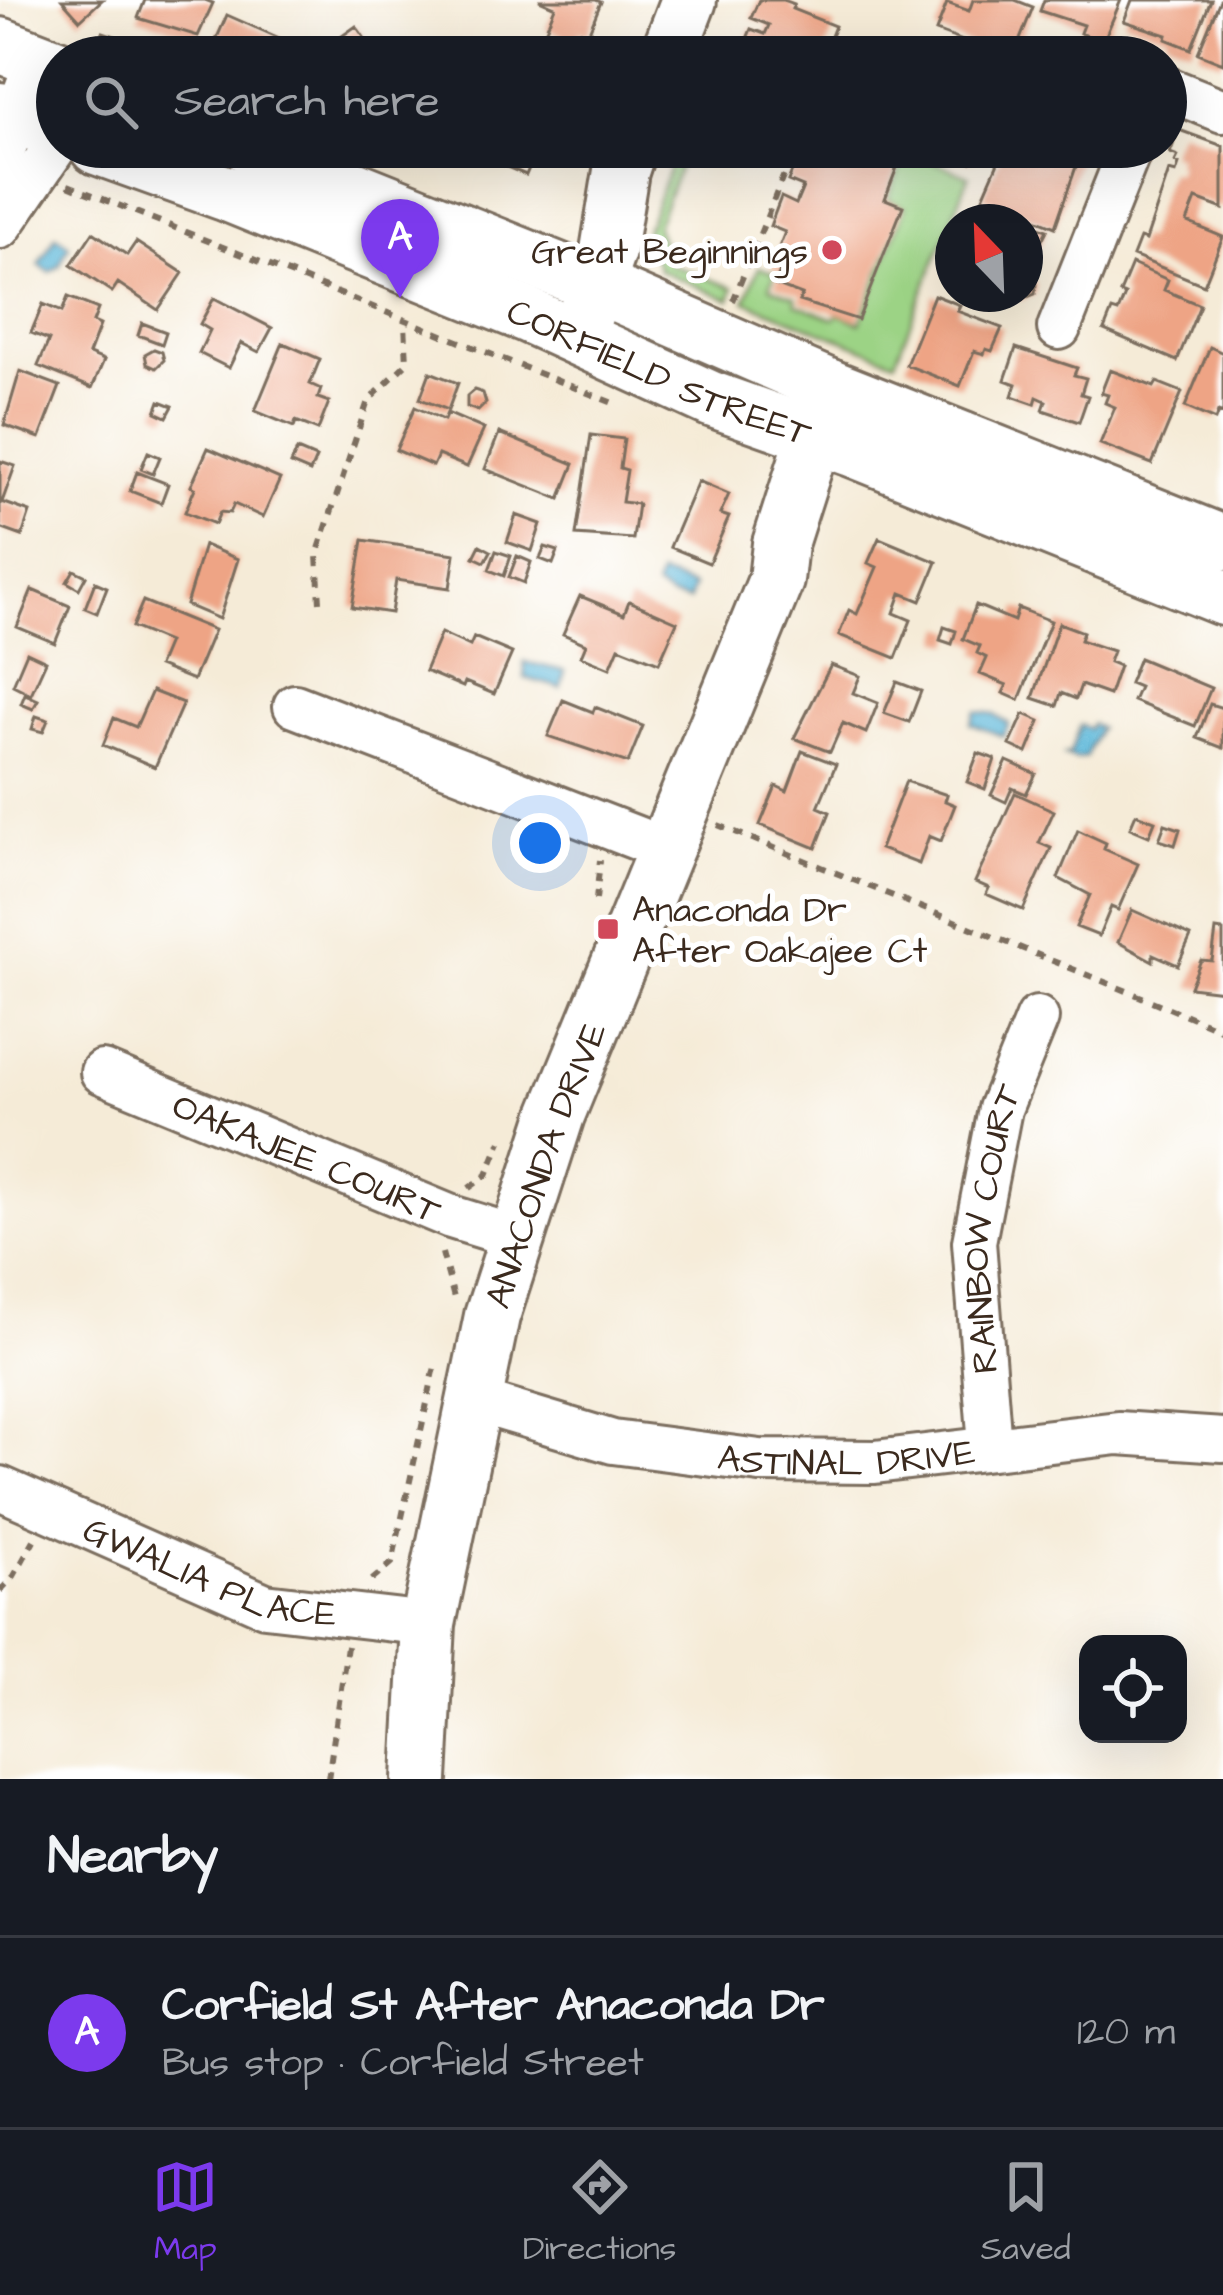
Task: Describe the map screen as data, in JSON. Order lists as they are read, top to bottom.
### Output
{
  "streets": {
    "main road": ["CORFIELD STREET", "ANACONDA DRIVE"],
    "street": [
      "OAKAJEE COURT",
      "RAINBOW COURT",
      "ASTINAL DRIVE",
      "GWALIA PLACE"
    ]
  },
  "crossings": [
    ["CORFIELD STREET", "ANACONDA DRIVE"],
    ["OAKAJEE COURT", "ANACONDA DRIVE"],
    ["ANACONDA DRIVE", "ASTINAL DRIVE"],
    ["ANACONDA DRIVE", "GWALIA PLACE"],
    ["RAINBOW COURT", "ASTINAL DRIVE"]
  ],
  "places": {
    "other": ["Great Beginnings"],
    "transit": ["Anaconda Dr After Oakajee Ct"]
  },
  "north": "top left",
  "page": {
    "search": "Search here",
    "pins": "A",
    "heading": "Nearby",
    "list": [
      {
        "mark": "A",
        "name": "Corfield St After Anaconda Dr",
        "note": "Bus stop · Corfield Street",
        "value": "120 m"
      }
    ],
    "nav": ["Map", "Directions", "Saved"]
  }
}
